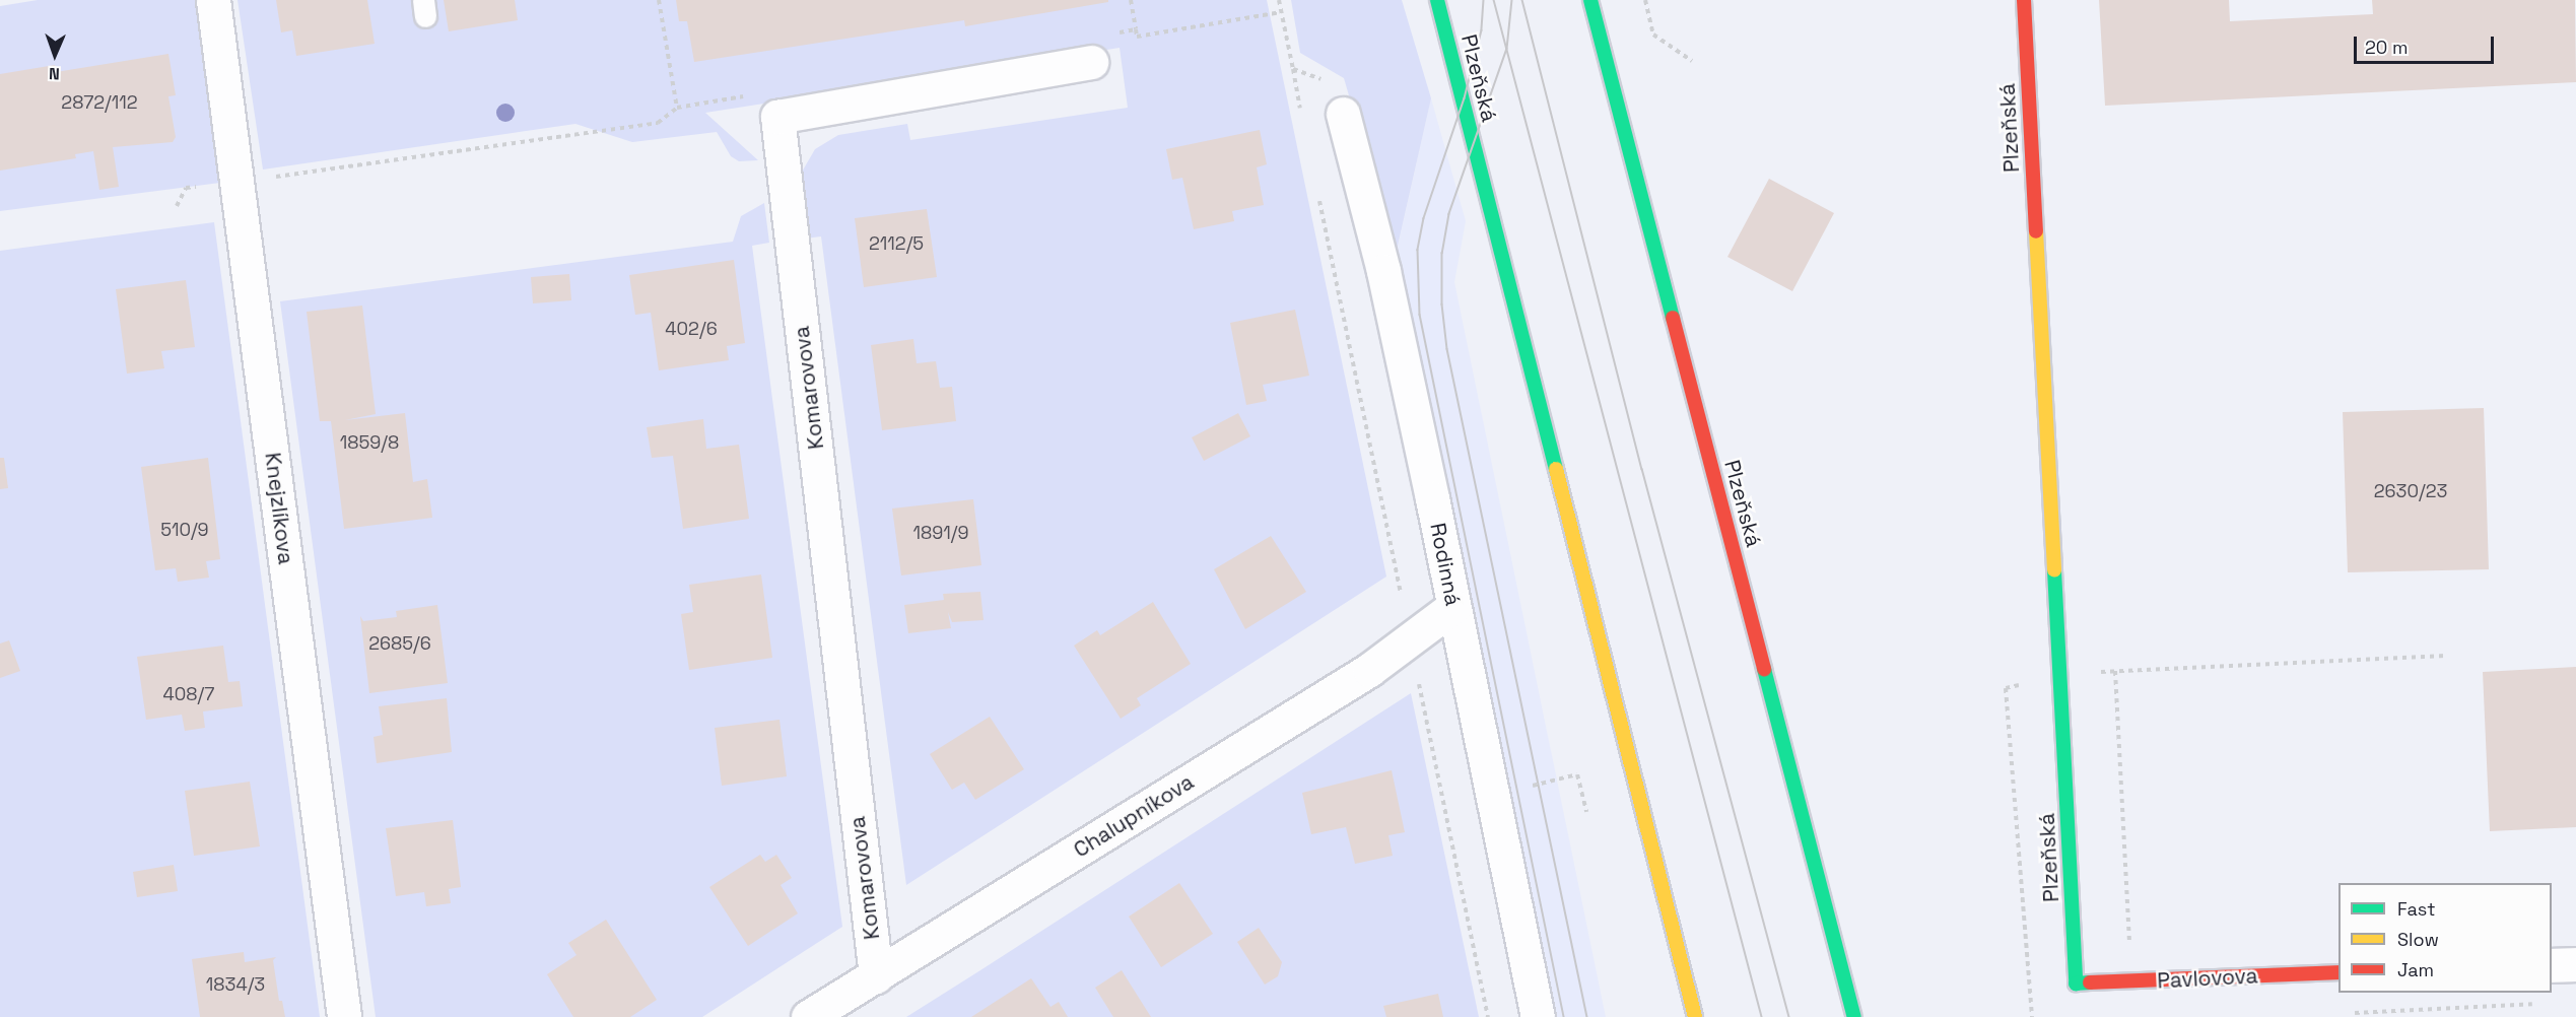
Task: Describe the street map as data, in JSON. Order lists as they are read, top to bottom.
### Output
{
  "streets": {
    "main road": ["Plzeňská", "Pavlovova"],
    "street": [
      "Komarovova",
      "Knejzlíkova",
      "Rodinná",
      "Chalupníkova"
    ]
  },
  "crossings": [
    ["Plzeňská", "Pavlovova"],
    ["Komarovova", "Chalupníkova"],
    ["Rodinná", "Chalupníkova"]
  ],
  "house_numbers": [
    "2872/112",
    "2112/5",
    "402/6",
    "1859/8",
    "2630/23",
    "510/9",
    "1891/9",
    "2685/6",
    "408/7",
    "1834/3"
  ],
  "legend": ["Fast", "Slow", "Jam"],
  "scale_bar": "20 m",
  "north": "bottom"
}
